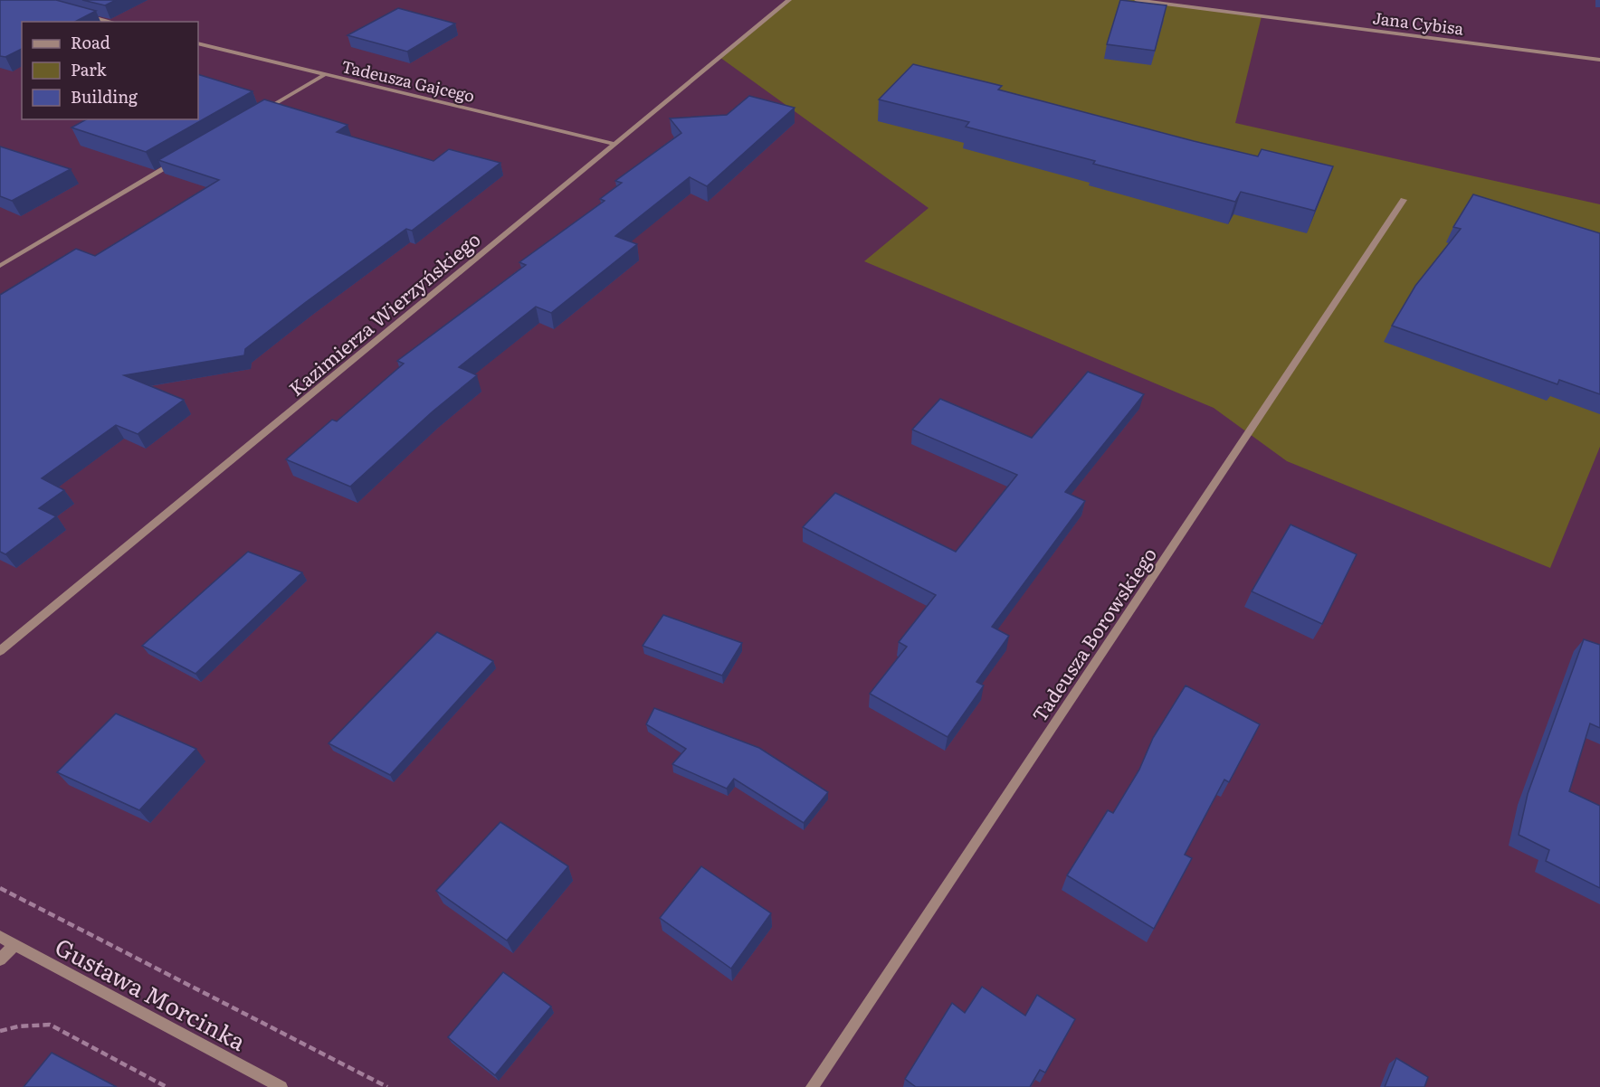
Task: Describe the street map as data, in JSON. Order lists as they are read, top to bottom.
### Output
{
  "streets": {
    "street": [
      "Jana Cybisa",
      "Tadeusza Gajcego",
      "Kazimierza Wierzyńskiego",
      "Tadeusza Borowskiego",
      "Gustawa Morcinka"
    ]
  },
  "crossings": [
    ["Tadeusza Gajcego", "Kazimierza Wierzyńskiego"]
  ],
  "legend": ["Road", "Park", "Building"]
}
